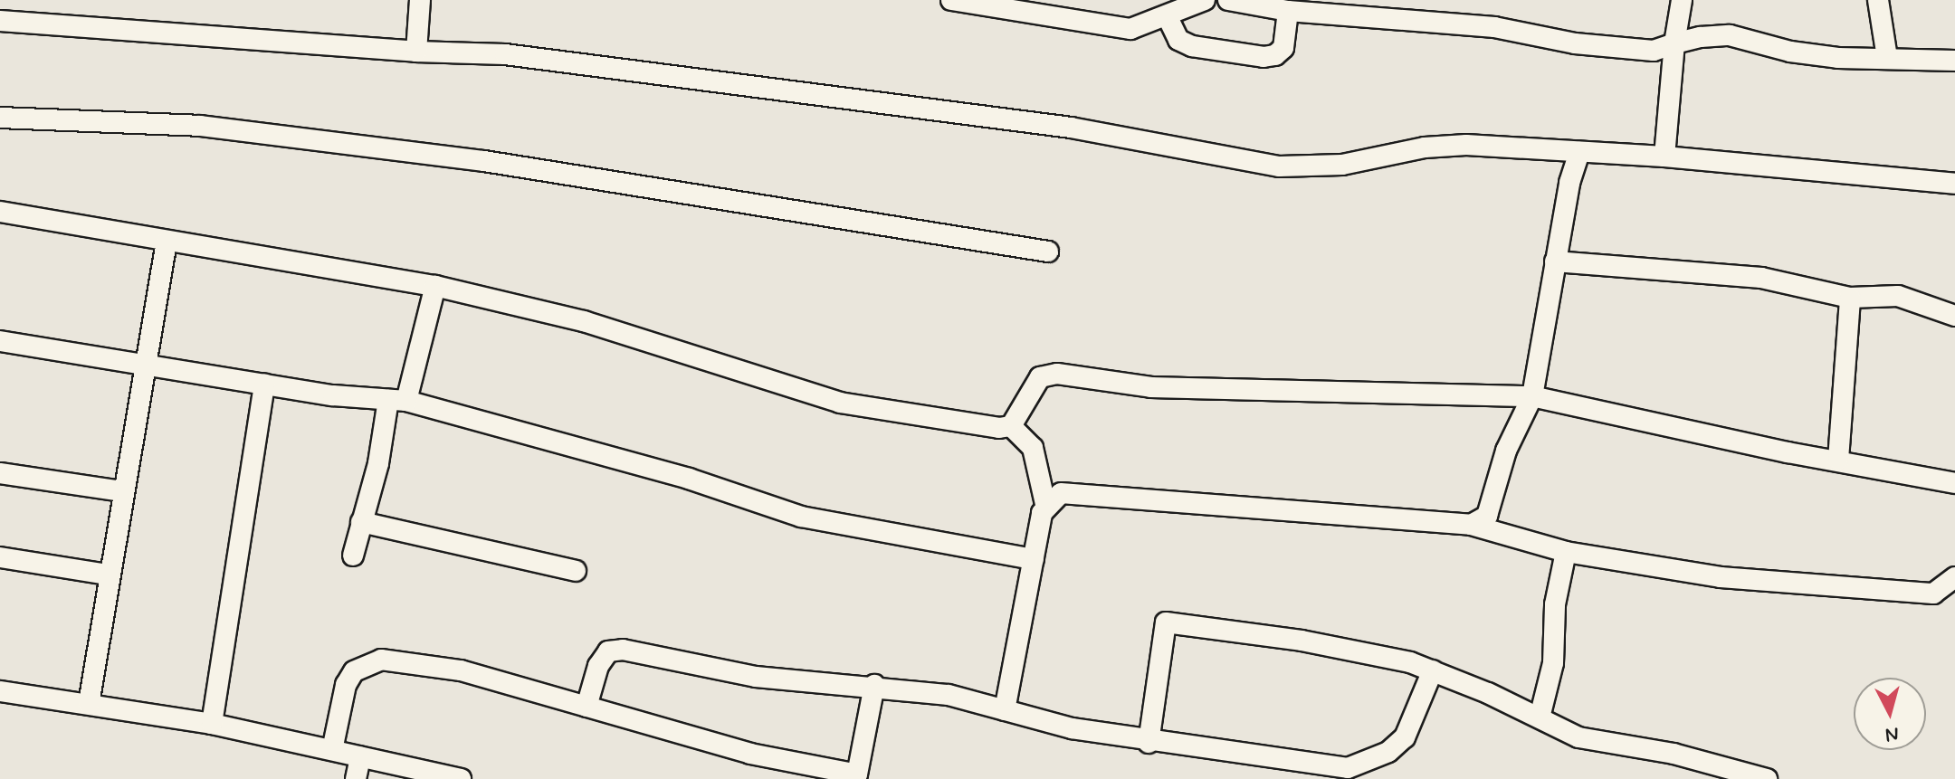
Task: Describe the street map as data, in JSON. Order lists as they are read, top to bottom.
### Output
{
  "north": "bottom"
}
